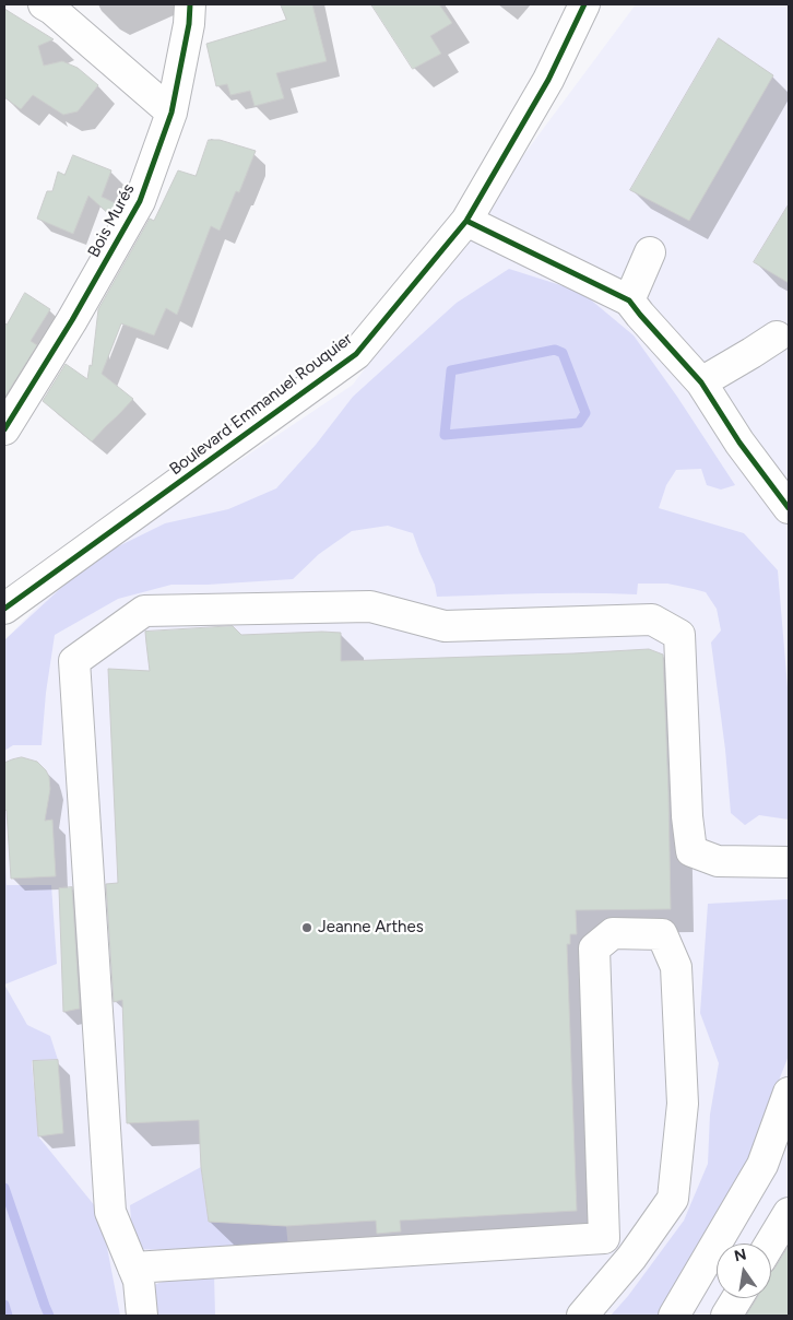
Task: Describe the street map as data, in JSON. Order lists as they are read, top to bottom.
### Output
{
  "streets": {
    "street": ["Bois Murés", "Boulevard Emmanuel Rouquier"]
  },
  "places": ["Jeanne Arthes"],
  "north": "top"
}
